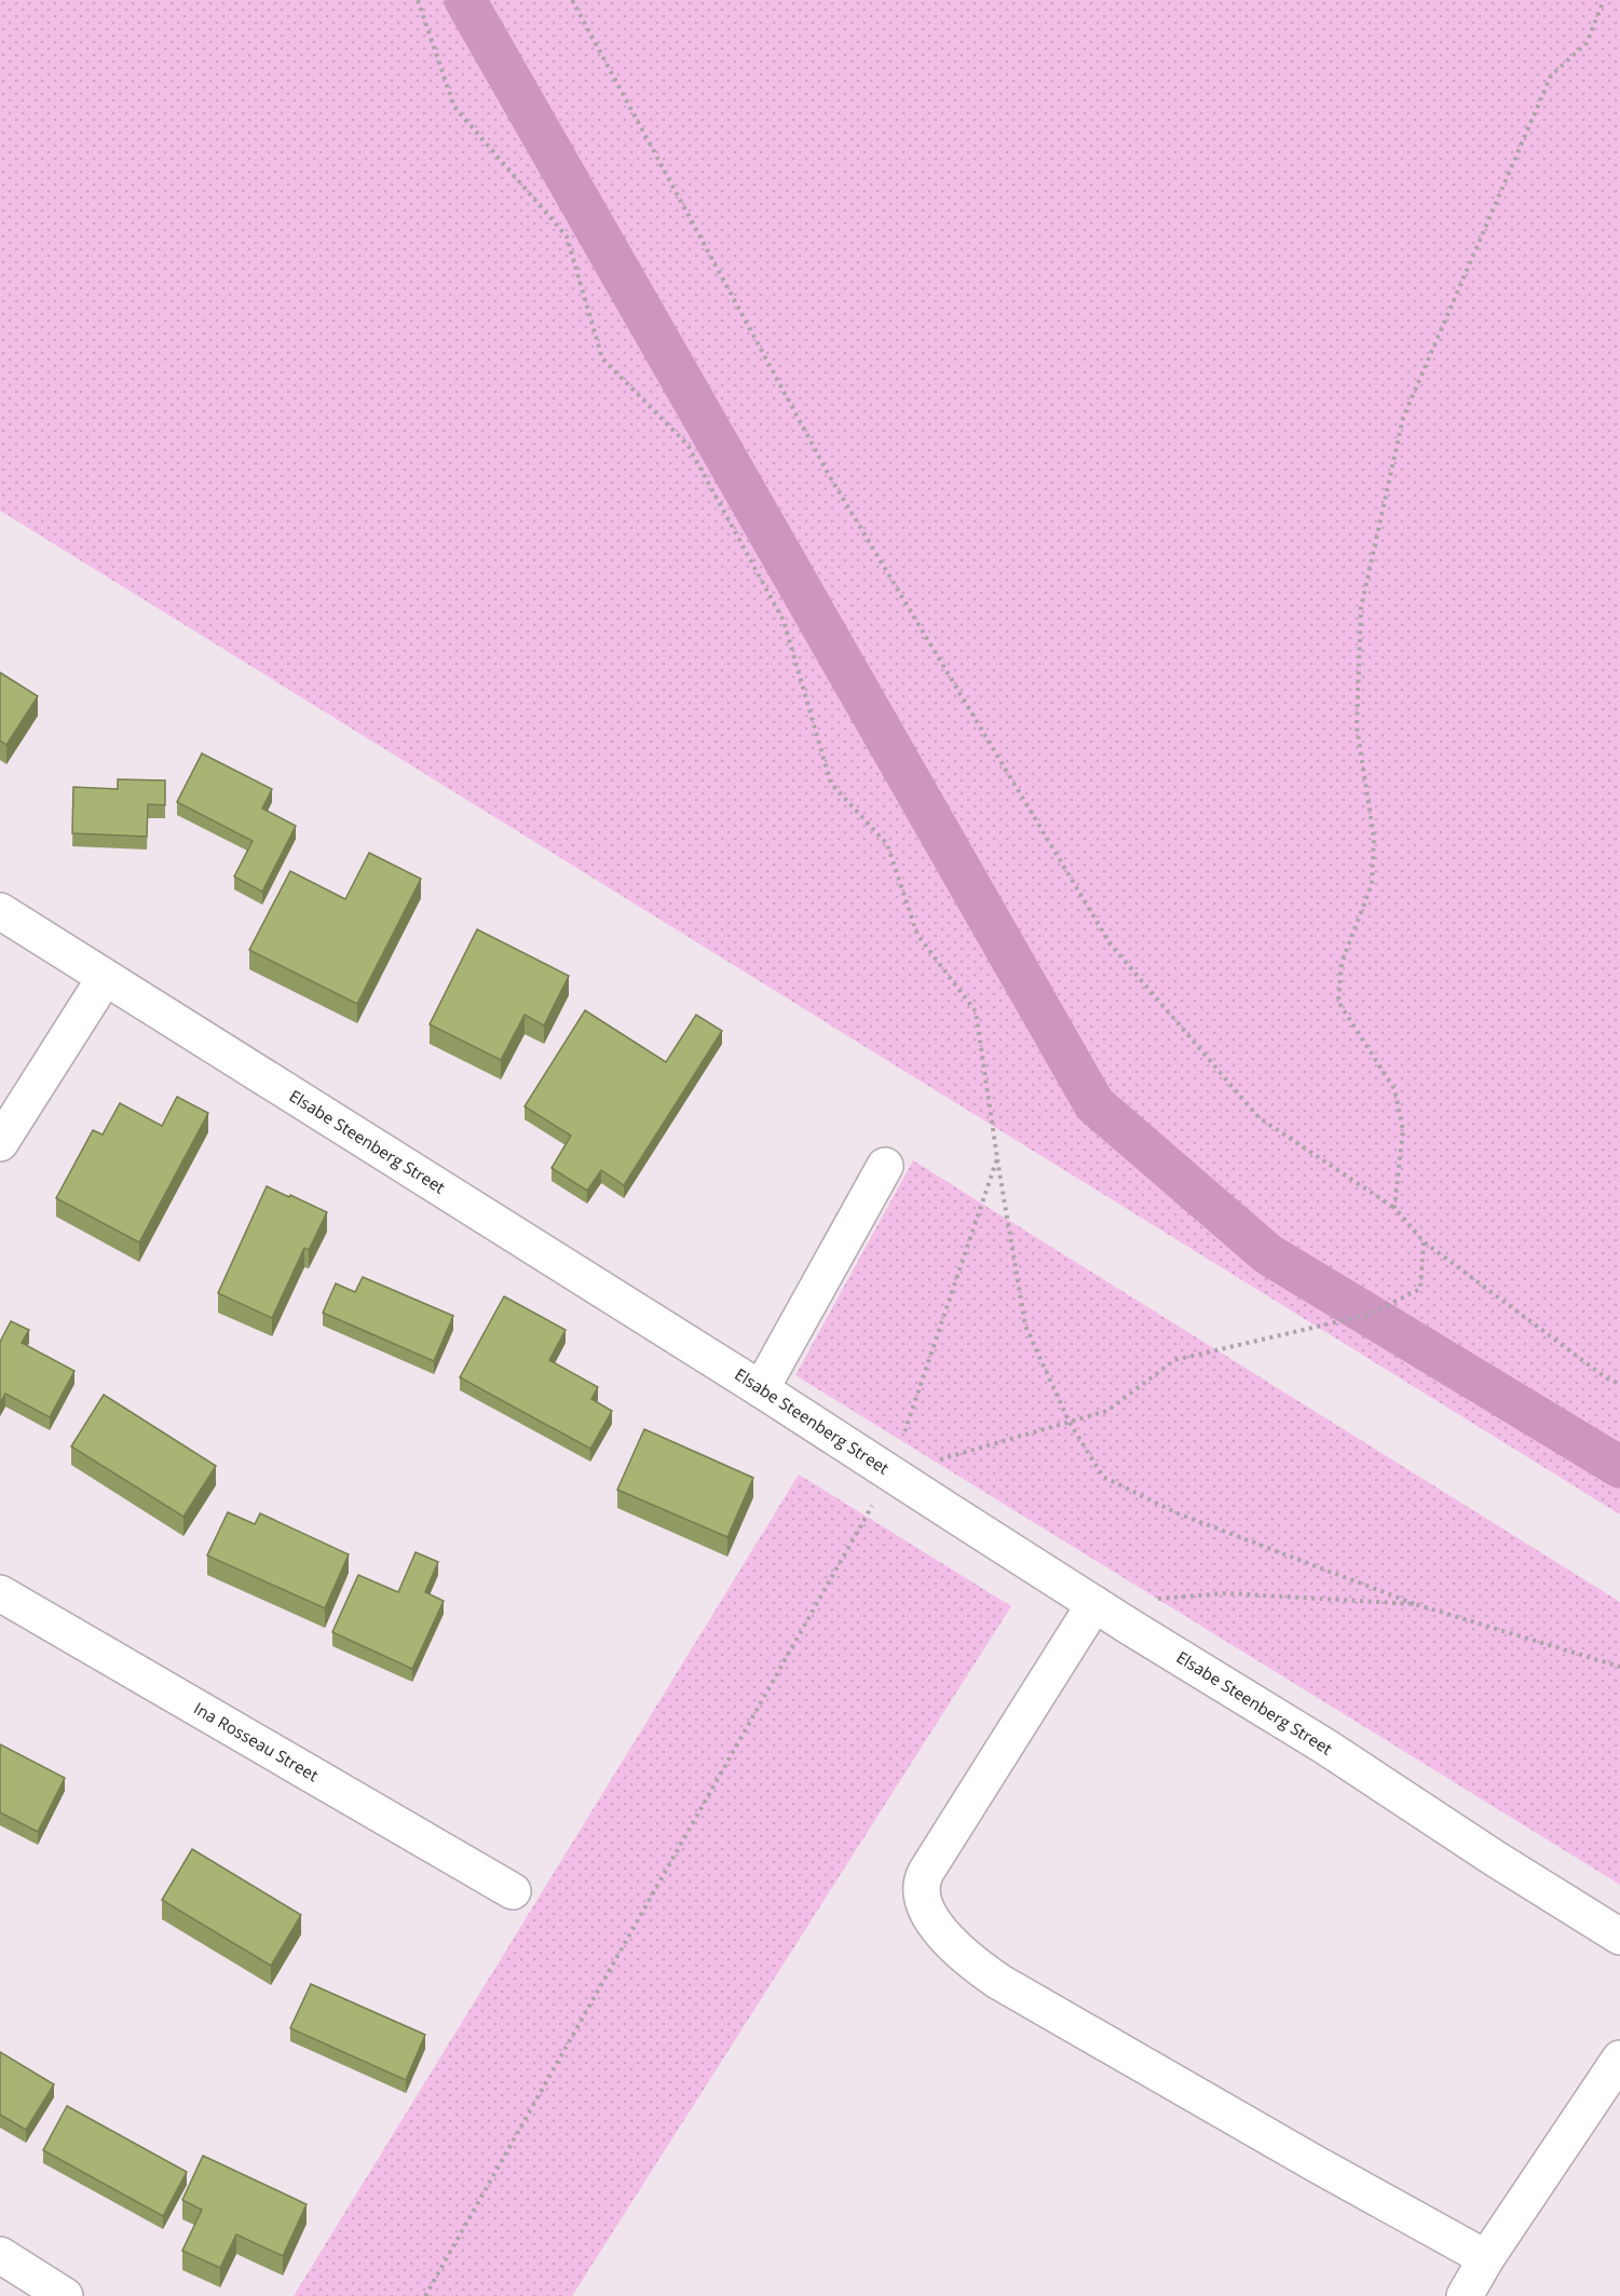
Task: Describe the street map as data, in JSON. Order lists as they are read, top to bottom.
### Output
{
  "streets": {
    "street": ["Elsabe Steenberg Street", "Ina Rosseau Street"]
  }
}
